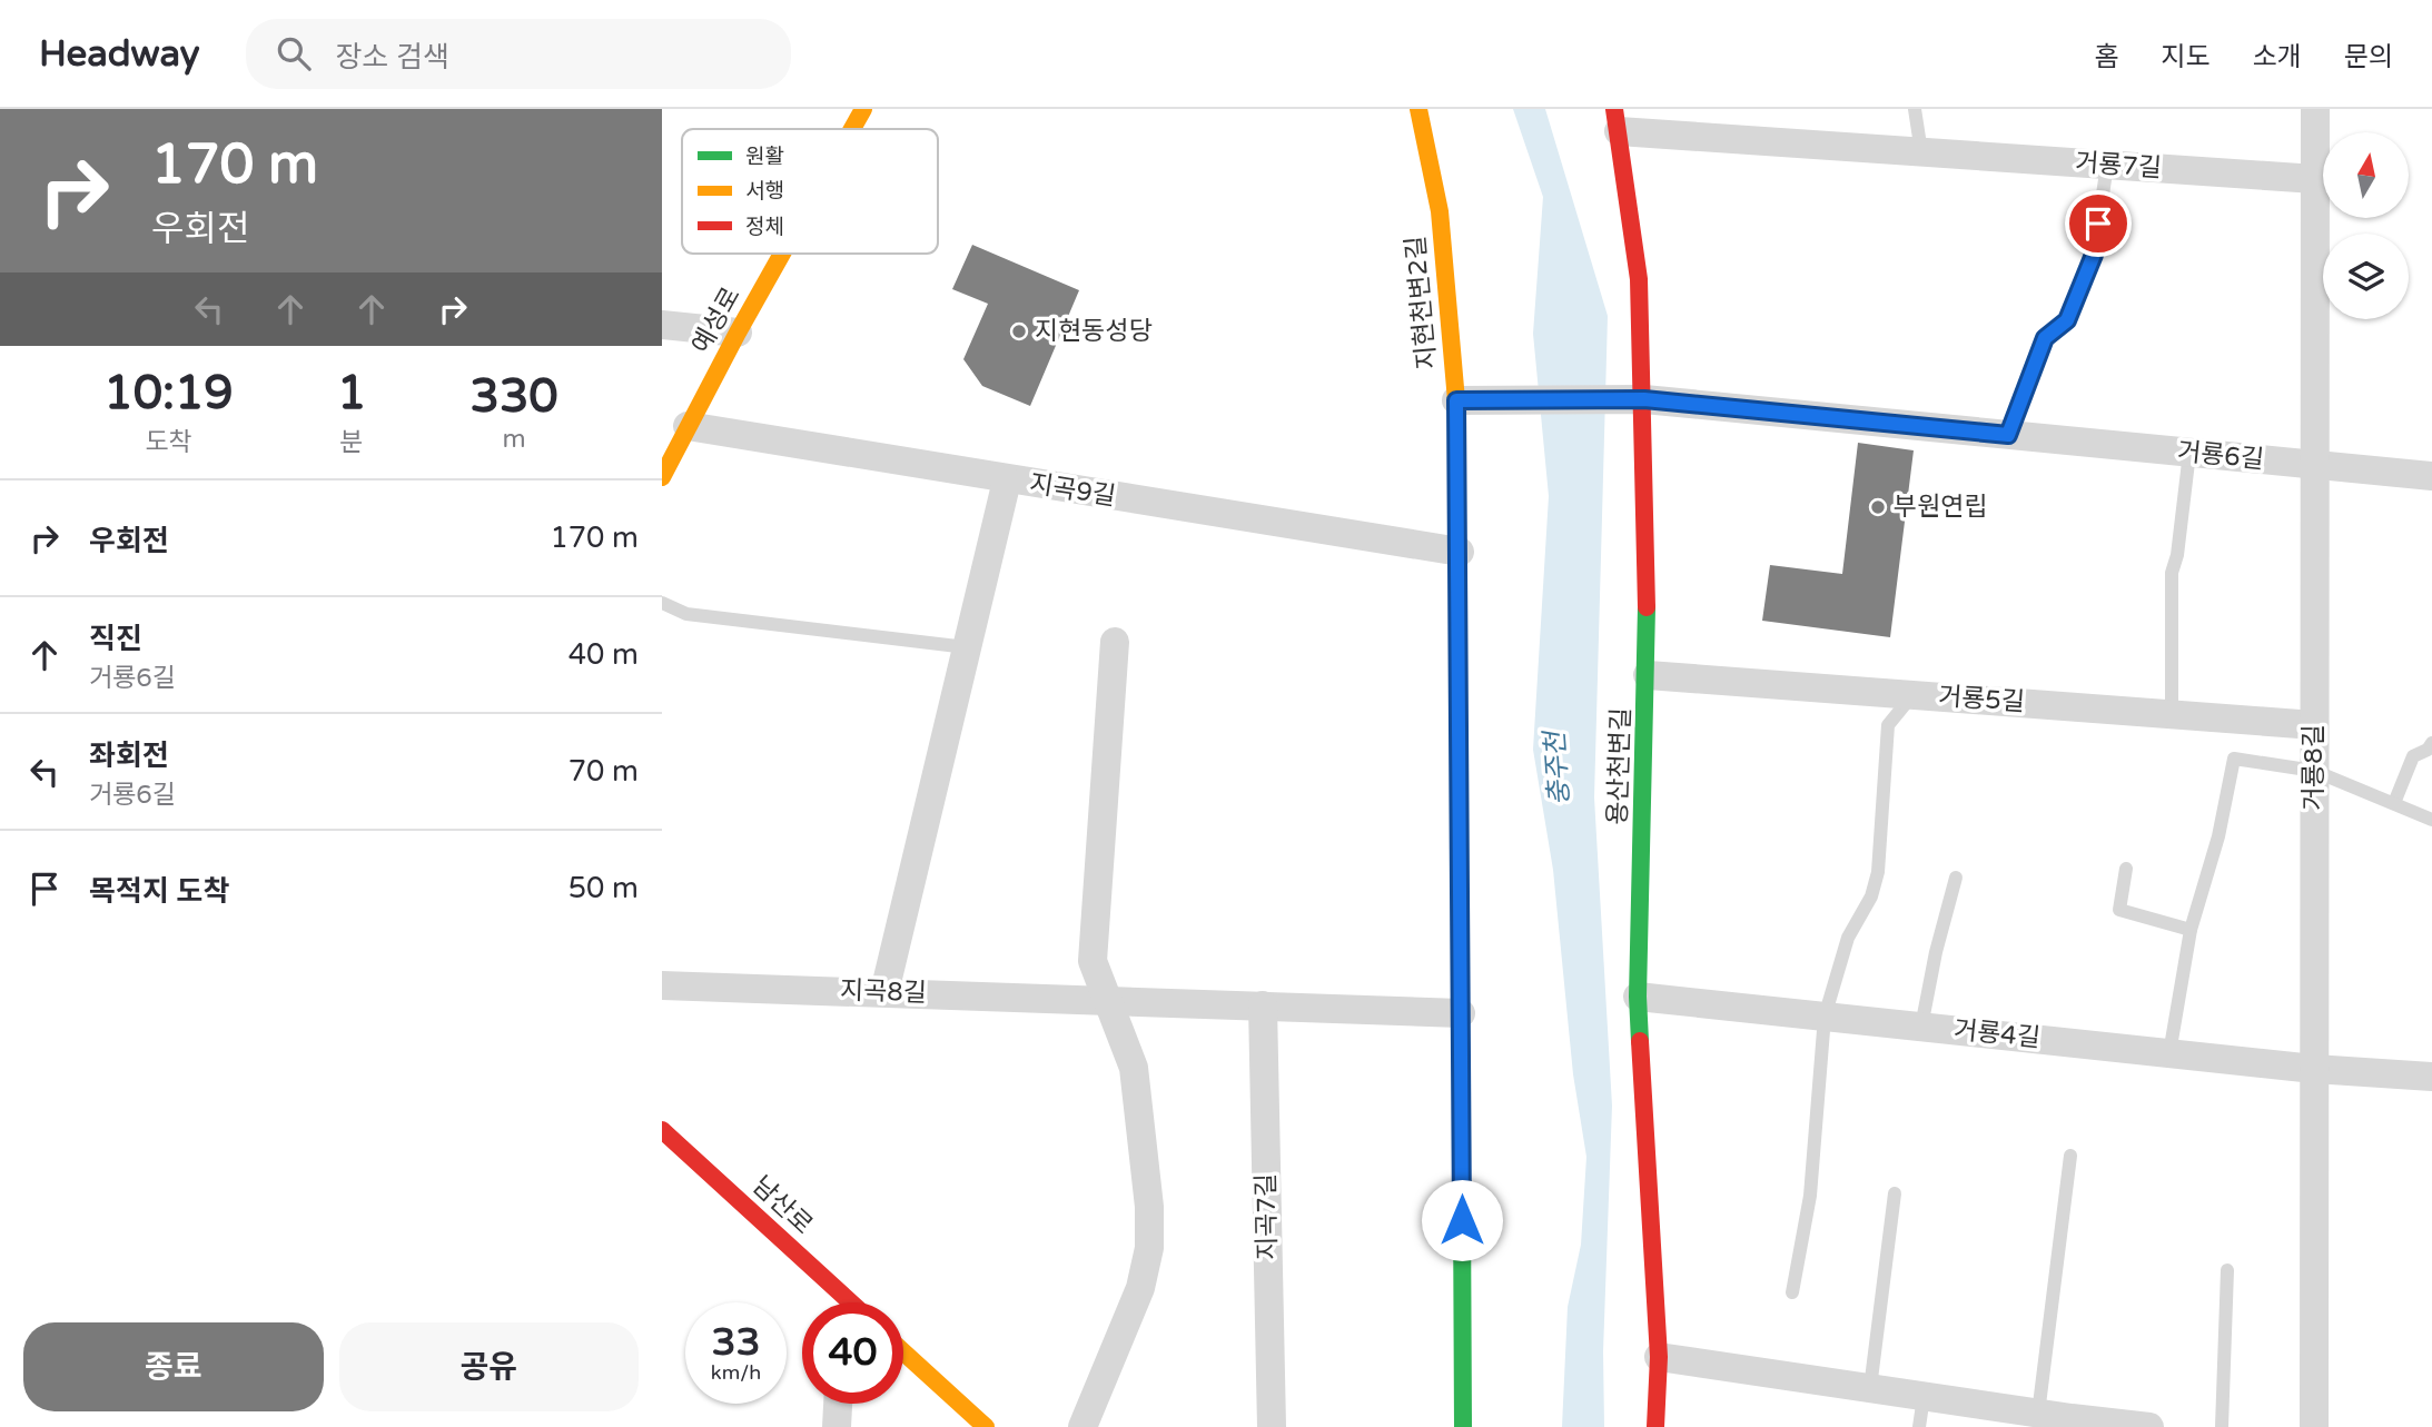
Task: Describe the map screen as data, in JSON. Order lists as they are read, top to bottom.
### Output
{
  "streets": {
    "street": [
      "거룡7길",
      "지현천변2길",
      "예성로",
      "거룡6길",
      "지곡9길",
      "거룡5길",
      "용산천변길",
      "거룡8길",
      "지곡8길",
      "거룡4길",
      "남산로",
      "지곡7길"
    ]
  },
  "crossings": [
    ["거룡7길", "용산천변길"],
    ["거룡7길", "거룡8길"],
    ["지현천변2길", "거룡6길"],
    ["지현천변2길", "지곡9길"],
    ["지현천변2길", "지곡8길"],
    ["예성로", "지곡9길"],
    ["거룡6길", "용산천변길"],
    ["거룡6길", "거룡8길"],
    ["거룡5길", "용산천변길"],
    ["거룡5길", "거룡8길"],
    ["용산천변길", "거룡4길"],
    ["거룡8길", "거룡4길"],
    ["지곡8길", "지곡7길"]
  ],
  "water": ["충주천"],
  "places": ["지현동성당", "부원연립"],
  "legend": ["원활", "서행", "정체"],
  "north": "top",
  "page": {
    "header": "Headway",
    "search": "장소 검색",
    "nav": [
      "홈",
      "지도",
      "소개",
      "문의"
    ],
    "turn": ["170 m", "우회전"],
    "eta": [
      "10:19",
      "도착",
      "1",
      "분",
      "330",
      "m"
    ],
    "list": [
      {
        "name": "우회전",
        "value": "170 m"
      },
      {
        "name": "직진",
        "note": "거룡6길",
        "value": "40 m"
      },
      {
        "name": "좌회전",
        "note": "거룡6길",
        "value": "70 m"
      },
      {
        "name": "목적지 도착",
        "value": "50 m"
      }
    ],
    "speed": "33 km/h",
    "limit": "40",
    "buttons": ["종료", "공유"]
  }
}
